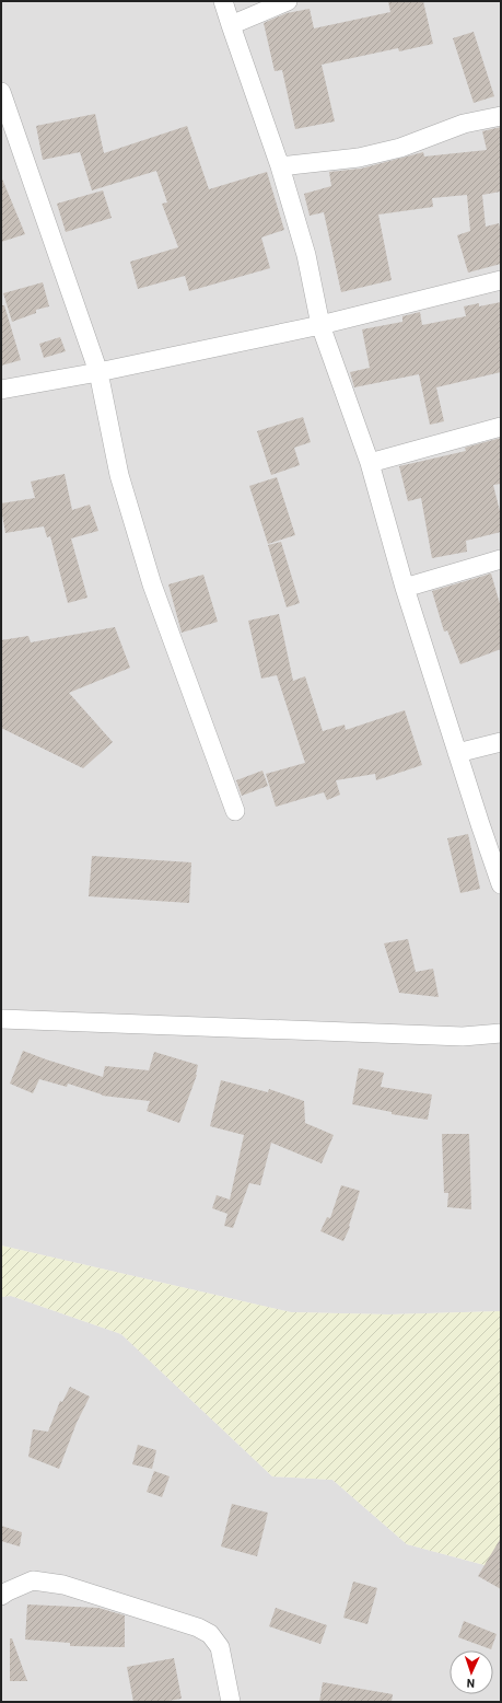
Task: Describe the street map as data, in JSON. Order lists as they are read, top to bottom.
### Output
{
  "north": "bottom"
}
